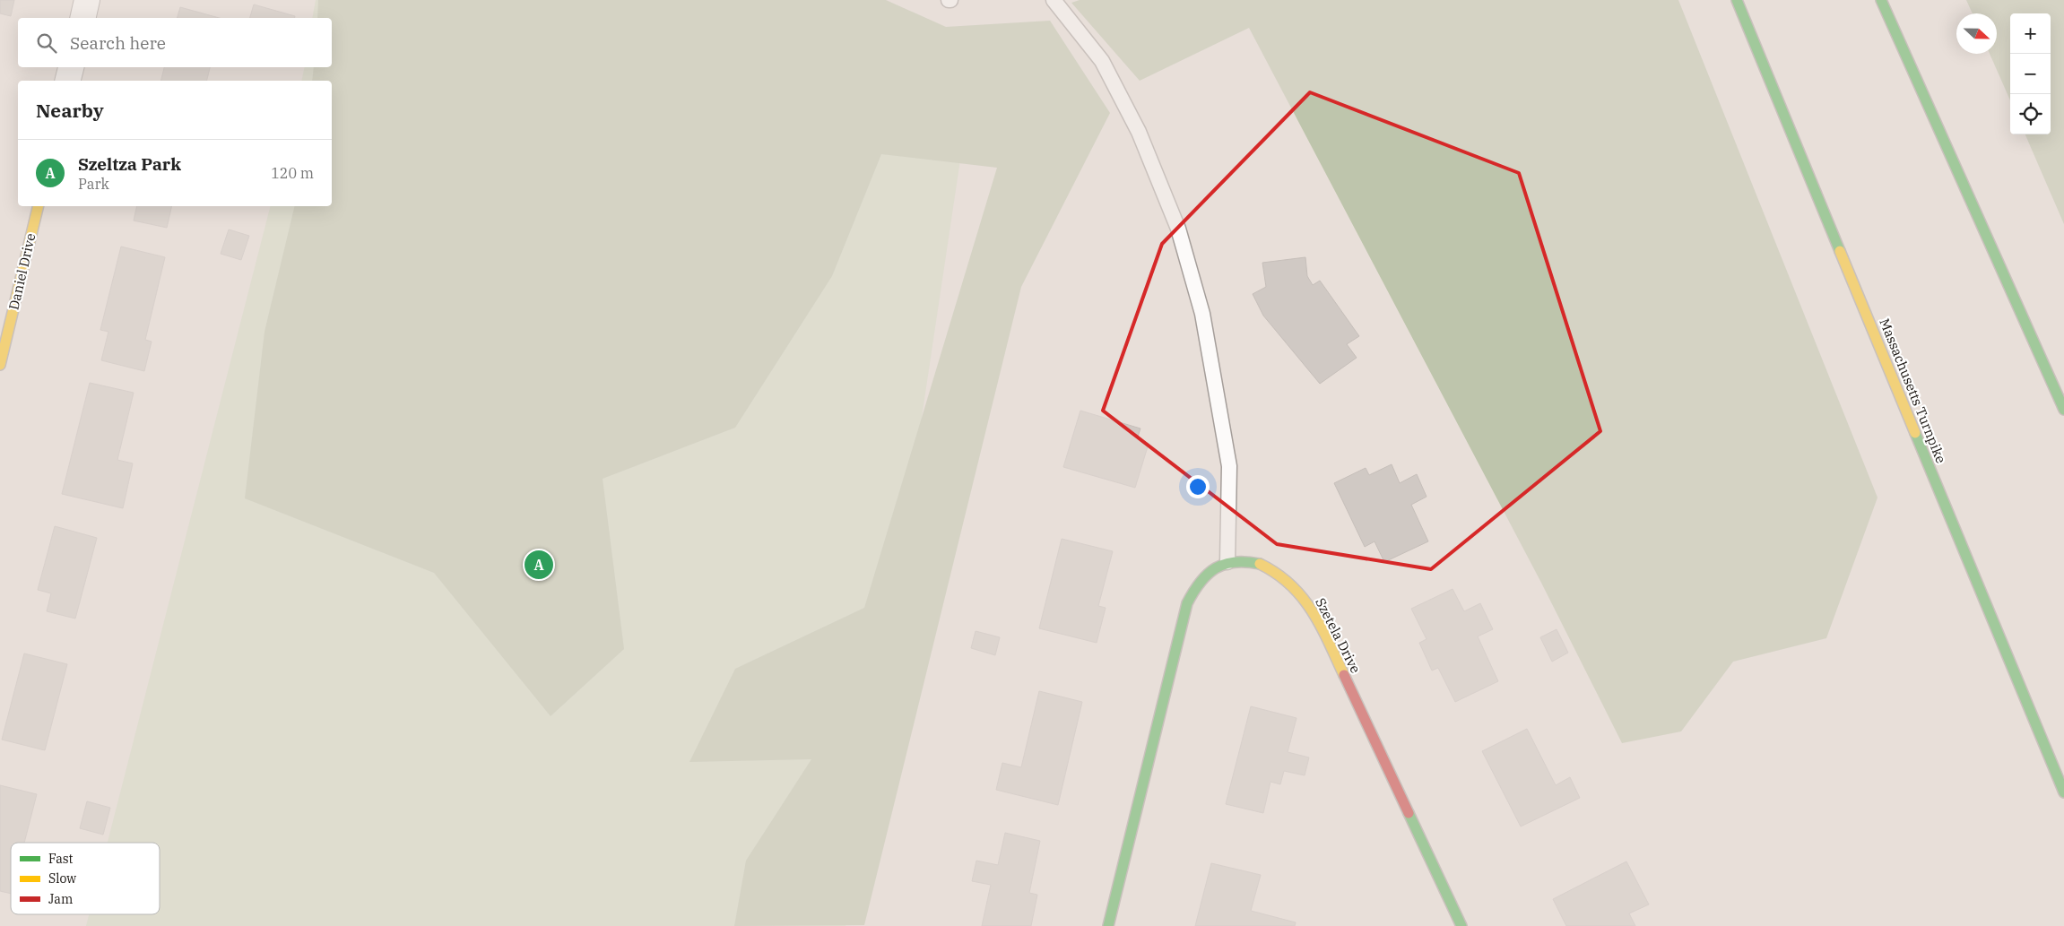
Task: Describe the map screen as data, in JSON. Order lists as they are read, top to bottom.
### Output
{
  "streets": {
    "main road": ["Daniel Drive", "Massachusetts Turnpike", "Szetela Drive"]
  },
  "legend": ["Fast", "Slow", "Jam"],
  "north": "right",
  "page": {
    "map_buttons": ["+", "−"],
    "search": "Search here",
    "heading": "Nearby",
    "list": [
      {
        "mark": "A",
        "name": "Szeltza Park",
        "note": "Park",
        "value": "120 m"
      }
    ],
    "pins": "A"
  }
}
